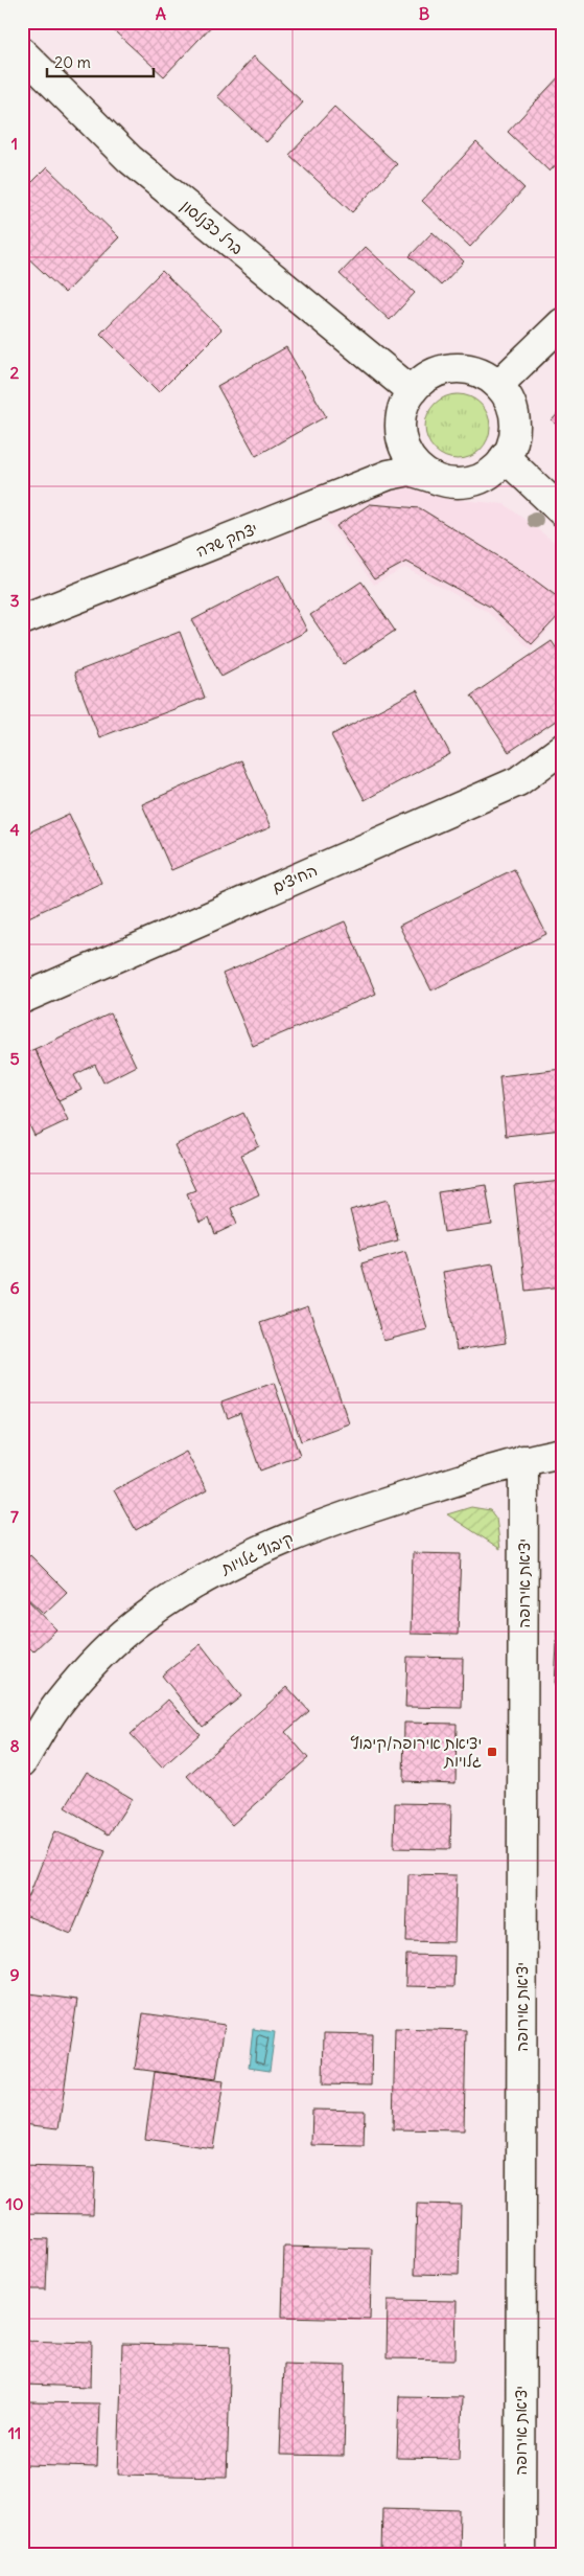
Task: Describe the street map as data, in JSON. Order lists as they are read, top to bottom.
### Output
{
  "streets": {
    "street": [
      "ברל כצנלסון",
      "יצחק שדה",
      "החיצים",
      "קיבוץ גלויות",
      "יציאת אירופה"
    ]
  },
  "crossings": [
    ["ברל כצנלסון", "יצחק שדה"],
    ["קיבוץ גלויות", "יציאת אירופה"]
  ],
  "places": {
    "transit": ["יציאת אירופה/קיבוץ גלויות"]
  },
  "scale_bar": "20 m",
  "grid": {
    "columns": ["A", "B"],
    "rows": [
      "1",
      "2",
      "3",
      "4",
      "5",
      "6",
      "7",
      "8",
      "9",
      "10",
      "11"
    ]
  }
}
